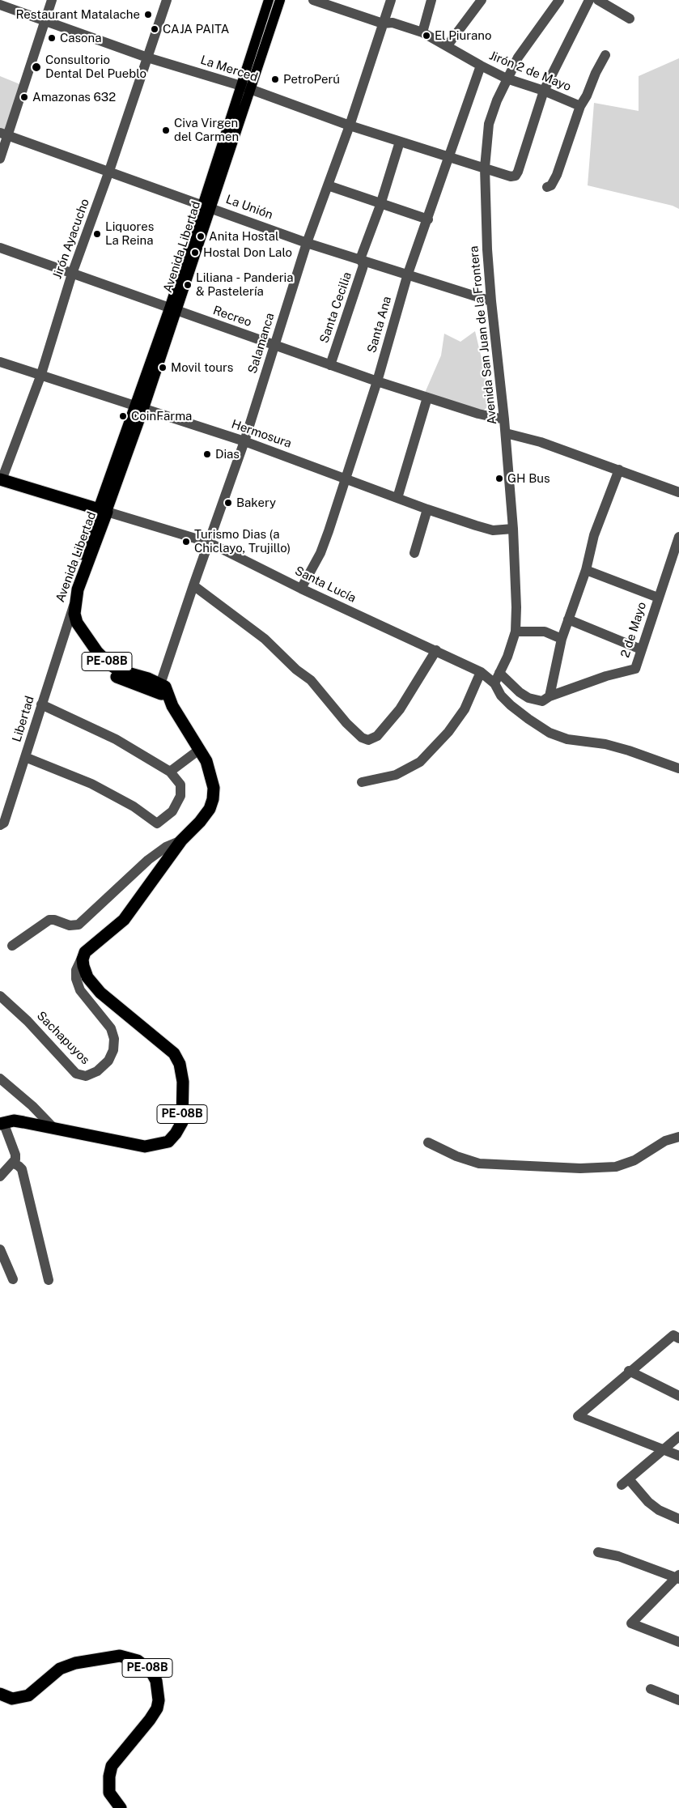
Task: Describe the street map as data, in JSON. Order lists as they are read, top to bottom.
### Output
{
  "streets": {
    "highway": ["Avenida Libertad", "Santa Lucía", "PE-08B"],
    "street": [
      "La Merced",
      "Jirón 2 de Mayo",
      "La Unión",
      "Jirón Ayacucho",
      "Santa Cecilia",
      "Recreo",
      "Santa Ana",
      "Avenida San Juan de la Frontera",
      "Salamanca",
      "Hermosura",
      "2 de Mayo",
      "Libertad",
      "Sachapuyos"
    ]
  },
  "crossings": [
    ["La Merced", "Jirón 2 de Mayo"],
    ["La Merced", "Jirón Ayacucho"],
    ["La Merced", "Avenida Libertad"],
    ["La Merced", "Santa Cecilia"],
    ["La Merced", "Santa Ana"],
    ["La Merced", "Avenida San Juan de la Frontera"],
    ["La Merced", "Salamanca"],
    ["Jirón 2 de Mayo", "Santa Ana"],
    ["Jirón 2 de Mayo", "Avenida San Juan de la Frontera"],
    ["Jirón 2 de Mayo", "Salamanca"],
    ["La Unión", "Jirón Ayacucho"],
    ["La Unión", "Avenida Libertad"],
    ["La Unión", "Santa Cecilia"],
    ["La Unión", "Santa Ana"],
    ["La Unión", "Avenida San Juan de la Frontera"],
    ["La Unión", "Salamanca"],
    ["Jirón Ayacucho", "Recreo"],
    ["Jirón Ayacucho", "Hermosura"],
    ["Jirón Ayacucho", "Santa Lucía"],
    ["Avenida Libertad", "Recreo"],
    ["Avenida Libertad", "Hermosura"],
    ["Avenida Libertad", "Santa Lucía"],
    ["Avenida Libertad", "PE-08B"],
    ["Avenida Libertad", "Libertad"],
    ["Santa Cecilia", "Recreo"],
    ["Recreo", "Santa Ana"],
    ["Recreo", "Avenida San Juan de la Frontera"],
    ["Recreo", "Salamanca"],
    ["Santa Ana", "Hermosura"],
    ["Santa Ana", "Santa Lucía"],
    ["Avenida San Juan de la Frontera", "Hermosura"],
    ["Avenida San Juan de la Frontera", "Santa Lucía"],
    ["Salamanca", "Hermosura"],
    ["Salamanca", "Santa Lucía"],
    ["Salamanca", "PE-08B"],
    ["PE-08B", "Libertad"],
    ["PE-08B", "Sachapuyos"]
  ],
  "places": [
    "Restaurant Matalache",
    "CAJA PAITA",
    "El Piurano",
    "Casona",
    "Consultorio Dental Del Pueblo",
    "PetroPerú",
    "Amazonas 632",
    "Civa Virgen del Carmen",
    "Liquores La Reina",
    "Anita Hostal",
    "Hostal Don Lalo",
    "Liliana - Panderia & Pastelería",
    "Movil tours",
    "CoinFarma",
    "Dias",
    "GH Bus",
    "Bakery",
    "Turismo Dias (a Chiclayo, Trujillo)"
  ]
}
